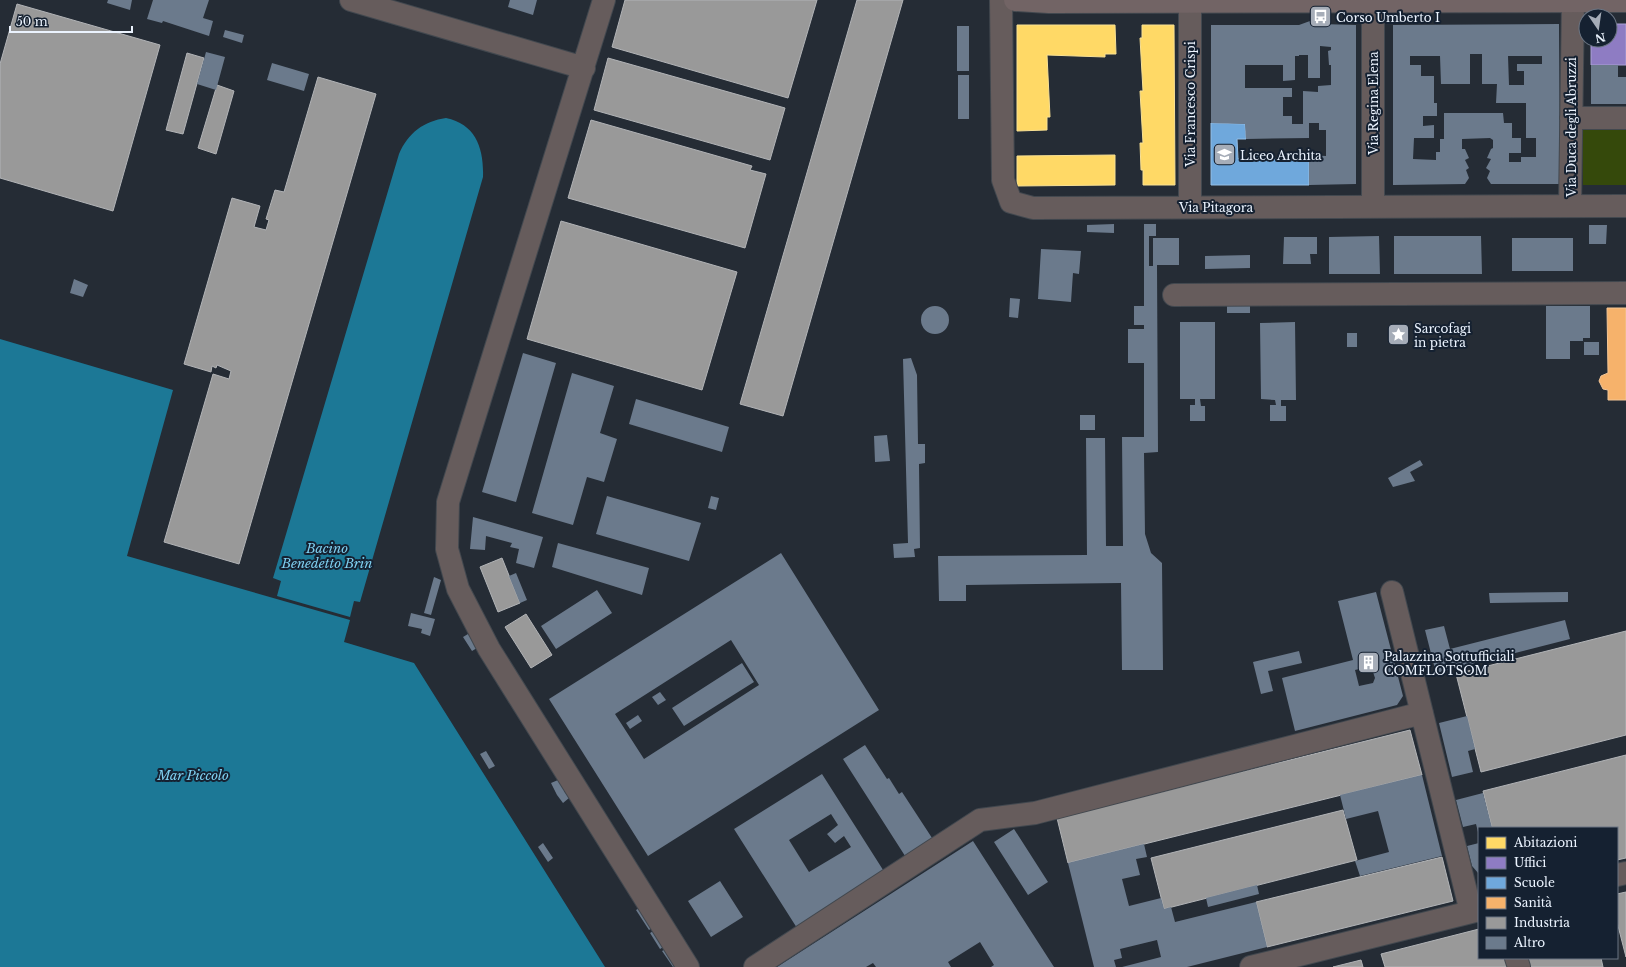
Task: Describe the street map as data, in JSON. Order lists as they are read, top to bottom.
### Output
{
  "streets": {
    "street": [
      "Via Regina Elena",
      "Via Francesco Crispi",
      "Via Duca degli Abruzzi",
      "Via Pitagora"
    ]
  },
  "crossings": [
    ["Via Regina Elena", "Via Pitagora"],
    ["Via Francesco Crispi", "Via Pitagora"],
    ["Via Duca degli Abruzzi", "Via Pitagora"]
  ],
  "water": ["Bacino Benedetto Brin", "Mar Piccolo"],
  "places": {
    "bus stop": ["Corso Umberto I"],
    "school or university": ["Liceo Archita"],
    "place": ["Sarcofagi in pietra"],
    "building": ["Palazzina Sottufficiali COMFLOTSOM"]
  },
  "legend": [
    "Abitazioni",
    "Uffici",
    "Scuole",
    "Sanità",
    "Industria",
    "Altro"
  ],
  "scale_bar": "50 m",
  "north": "bottom"
}
